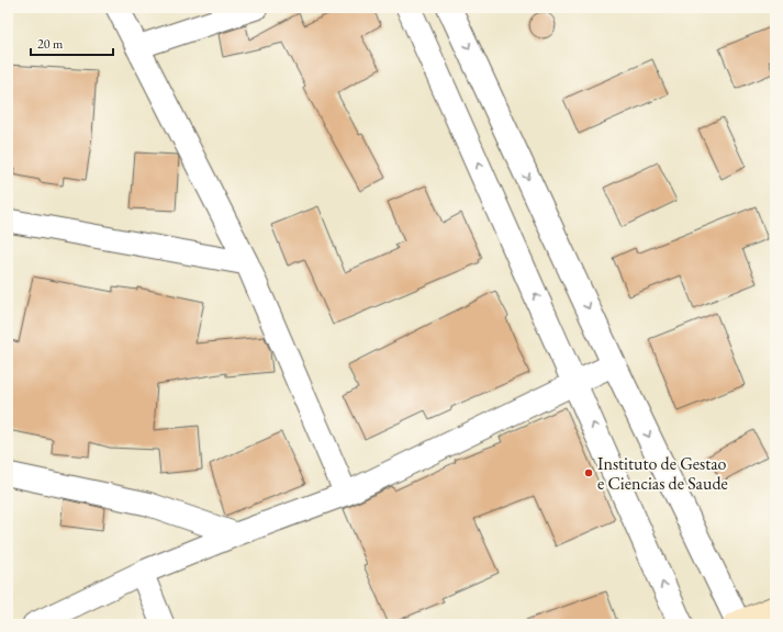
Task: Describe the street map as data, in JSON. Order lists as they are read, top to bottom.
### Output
{
  "places": ["Instituto de Gestao e Ciencias de Saude"],
  "scale_bar": "20 m"
}
